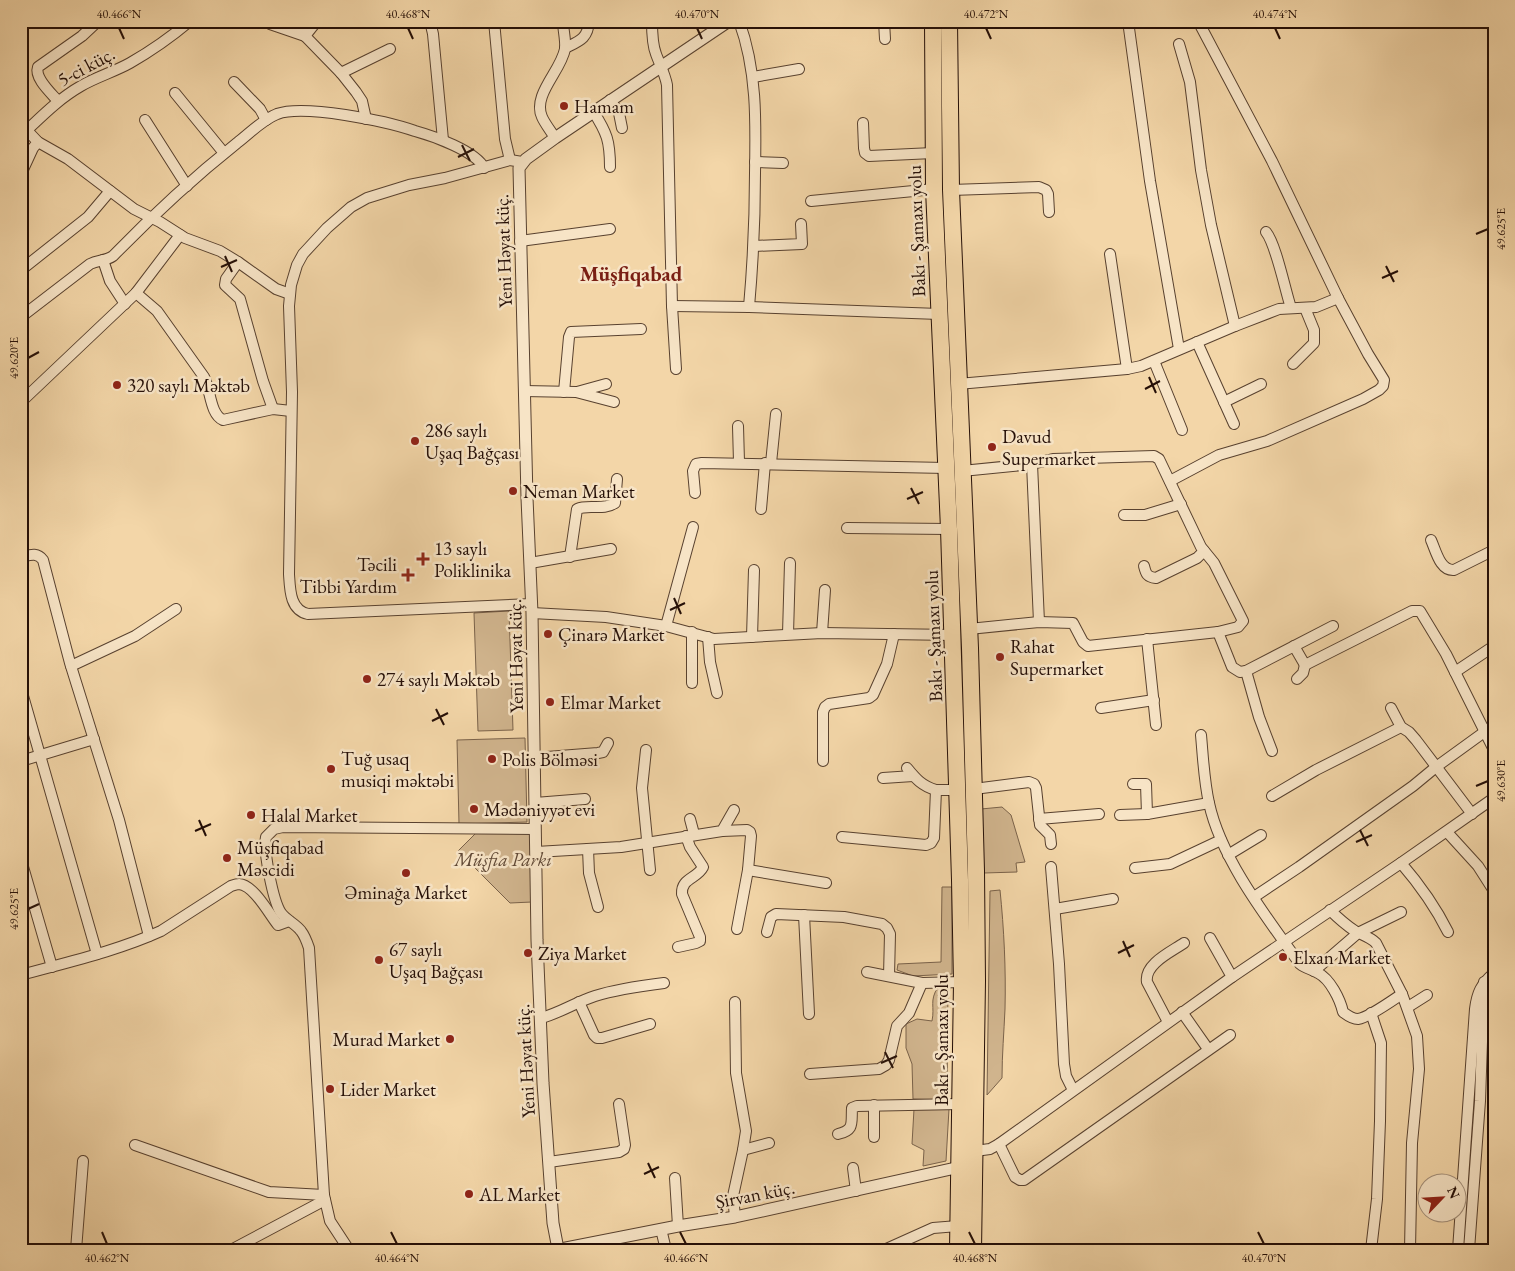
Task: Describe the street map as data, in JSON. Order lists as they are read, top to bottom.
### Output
{
  "streets": {
    "highway": ["Bakı - Şamaxı yolu"],
    "street": ["5-ci küç.", "Yeni Həyat küç.", "Şirvan küç."]
  },
  "crossings": [
    ["Bakı - Şamaxı yolu", "Şirvan küç."],
    ["Yeni Həyat küç.", "Şirvan küç."]
  ],
  "districts": ["Müşfiqabad"],
  "parks": ["Müşfia Parkı"],
  "places": {
    "other": [
      "Hamam",
      "320 saylı Məktəb",
      "286 saylı Uşaq Bağçası",
      "Davud Supermarket",
      "Neman Market",
      "Çinarə Market",
      "Rahat Supermarket",
      "274 saylı Məktəb",
      "Elmar Market",
      "Polis Bölməsi",
      "Tuğ usaq musiqi məktəbi",
      "Mədəniyyət evi",
      "Halal Market",
      "Müşfiqabad Məscidi",
      "Əminağa Market",
      "Ziya Market",
      "Elxan Market",
      "67 saylı Uşaq Bağçası",
      "Murad Market",
      "Lider Market",
      "AL Market"
    ],
    "health": ["13 saylı Poliklinika", "Təcili Tibbi Yardım"]
  },
  "north": "top right",
  "coordinates": [
    "40.466°N",
    "40.468°N",
    "40.470°N",
    "40.472°N",
    "40.474°N",
    "49.625°E",
    "49.620°E",
    "49.630°E",
    "40.462°N",
    "40.464°N"
  ]
}
